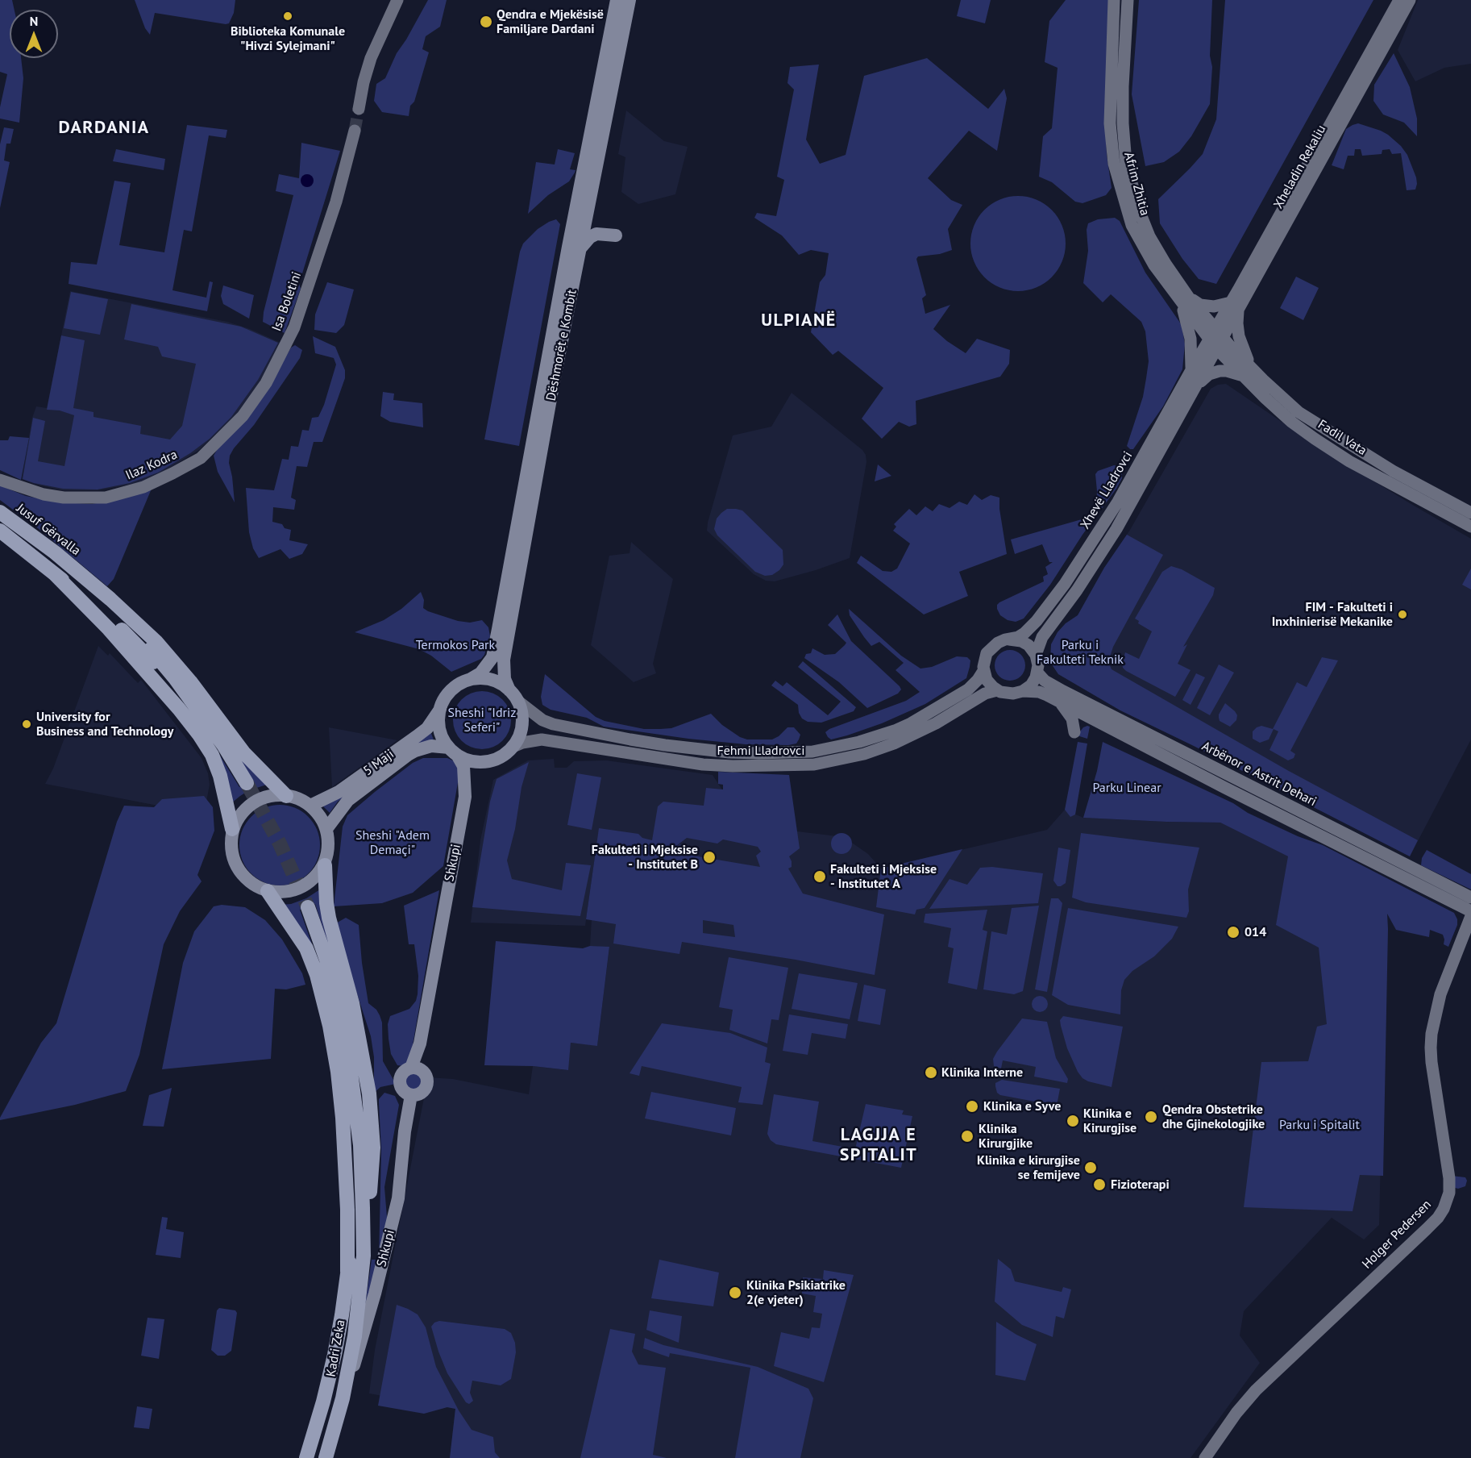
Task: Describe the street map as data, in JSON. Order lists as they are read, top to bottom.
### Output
{
  "streets": {
    "highway": ["Jusuf Gërvalla", "Kadri Zeka"],
    "main road": [
      "Xheladin Rekaliu",
      "Afrim Zhitia",
      "Isa Boletini",
      "Dëshmorët e Kombit",
      "Fadil Vata",
      "Ilaz Kodra",
      "Xhevë Lladrovci",
      "Fehmi Lladrovci",
      "5 Maji",
      "Arbënor e Astrit Dehari",
      "Shkupi",
      "Holger Pedersen"
    ]
  },
  "crossings": [
    ["Xheladin Rekaliu", "Afrim Zhitia"],
    ["Xheladin Rekaliu", "Fadil Vata"],
    ["Xheladin Rekaliu", "Xhevë Lladrovci"],
    ["Afrim Zhitia", "Fadil Vata"],
    ["Afrim Zhitia", "Xhevë Lladrovci"],
    ["Isa Boletini", "Ilaz Kodra"],
    ["Dëshmorët e Kombit", "Fehmi Lladrovci"],
    ["Dëshmorët e Kombit", "5 Maji"],
    ["Dëshmorët e Kombit", "Shkupi"],
    ["Fadil Vata", "Xhevë Lladrovci"],
    ["Xhevë Lladrovci", "Fehmi Lladrovci"],
    ["Xhevë Lladrovci", "Arbënor e Astrit Dehari"],
    ["Fehmi Lladrovci", "5 Maji"],
    ["Fehmi Lladrovci", "Arbënor e Astrit Dehari"],
    ["Fehmi Lladrovci", "Shkupi"],
    ["5 Maji", "Shkupi"],
    ["Shkupi", "Kadri Zeka"]
  ],
  "districts": ["DARDANIA", "ULPIANË", "LAGJJA E SPITALIT"],
  "parks": [
    "Termokos Park",
    "Parku i Fakulteti Teknik",
    "Sheshi \"Idriz Seferi\"",
    "Parku Linear",
    "Sheshi \"Adem Demaçi\"",
    "Parku i Spitalit"
  ],
  "places": [
    "Biblioteka Komunale \"Hivzi Sylejmani\"",
    "Qendra e Mjekësisë Familjare Dardani",
    "FIM - Fakulteti i Inxhinierisë Mekanike",
    "University for Business and Technology",
    "Fakulteti i Mjeksise - Institutet B",
    "Fakulteti i Mjeksise - Institutet A",
    "014",
    "Klinika Interne",
    "Klinika e Syve",
    "Qendra Obstetrike dhe Gjinekologjike",
    "Klinika e Kirurgjise",
    "Klinika Kirurgjike",
    "Klinika e kirurgjise se femijeve",
    "Fizioterapi",
    "Klinika Psikiatrike 2(e vjeter)"
  ],
  "north": "top"
}
